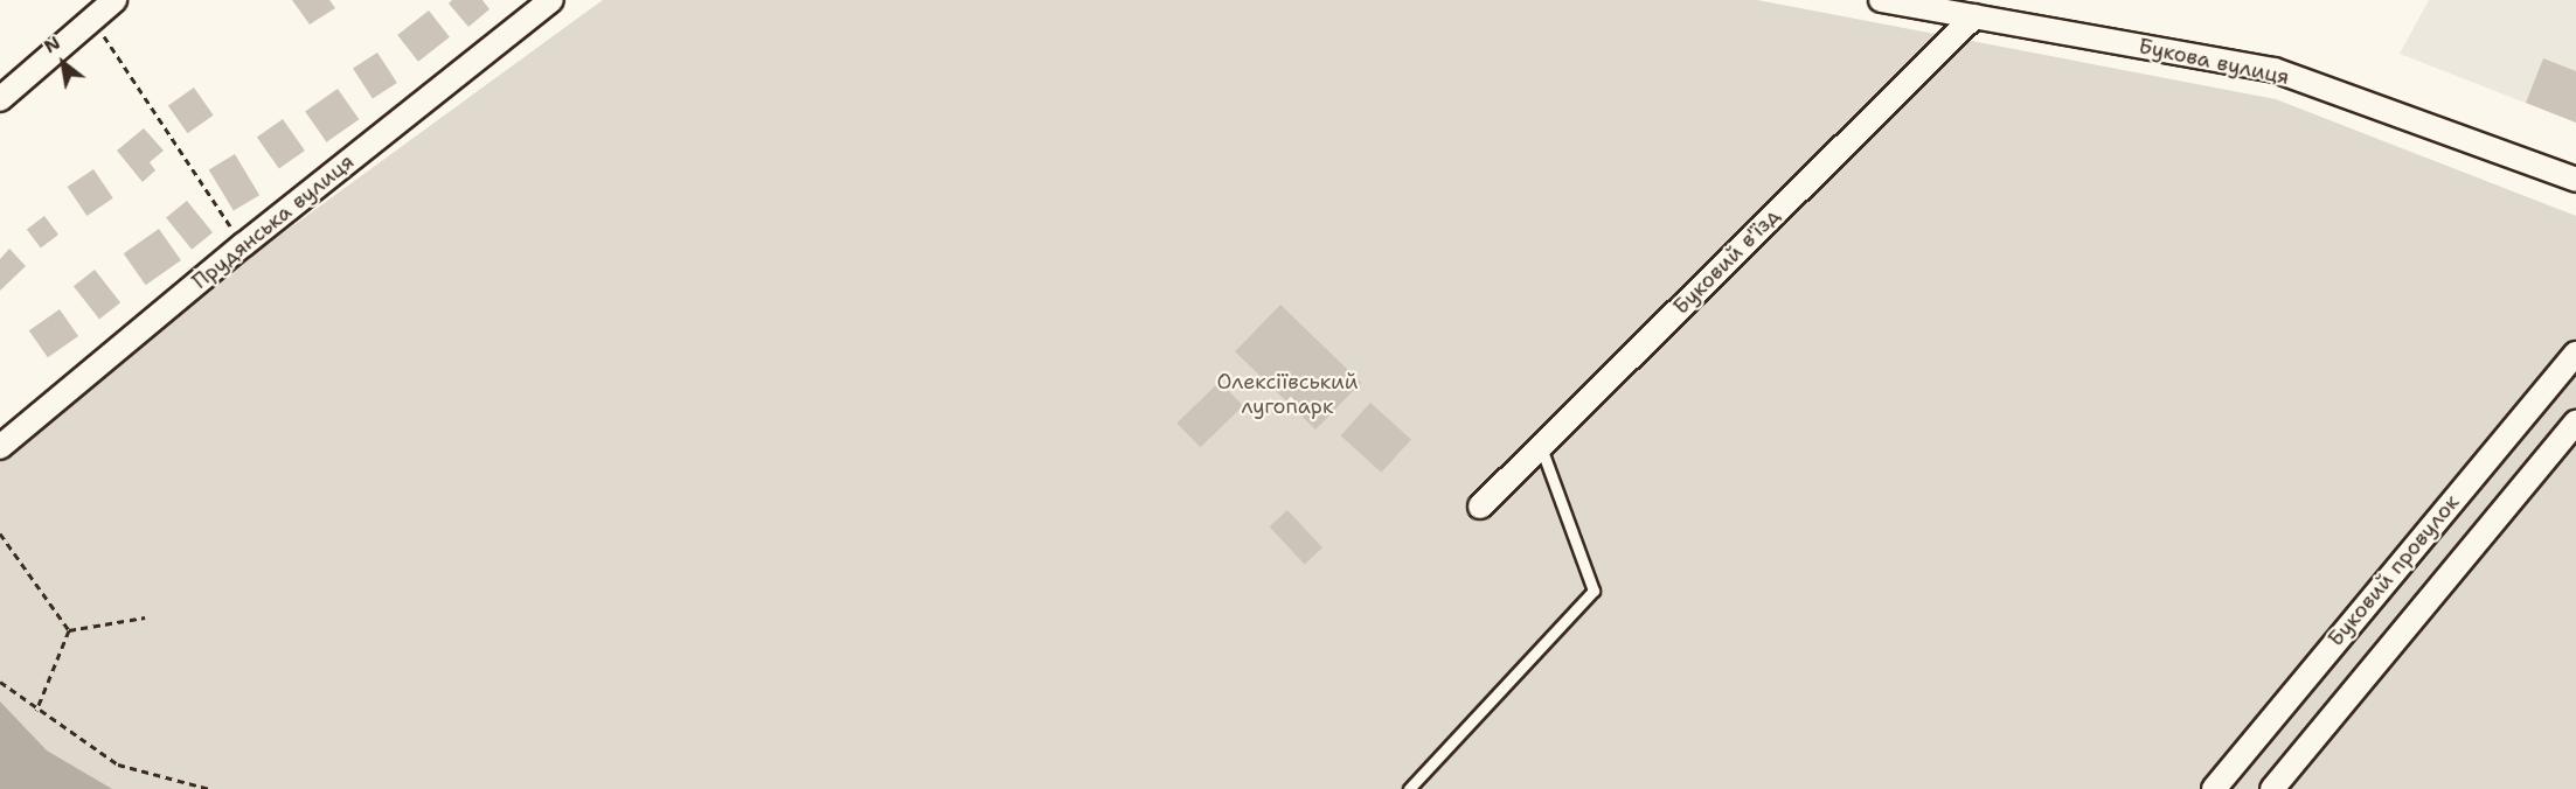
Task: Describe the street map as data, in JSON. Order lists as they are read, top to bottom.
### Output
{
  "streets": {
    "street": [
      "Букова вулиця",
      "Прудянська вулиця",
      "Буковий в'їзд",
      "Буковий провулок"
    ]
  },
  "crossings": [
    ["Букова вулиця", "Буковий в'їзд"]
  ],
  "parks": ["Олексіївський лугопарк"],
  "north": "top left"
}
